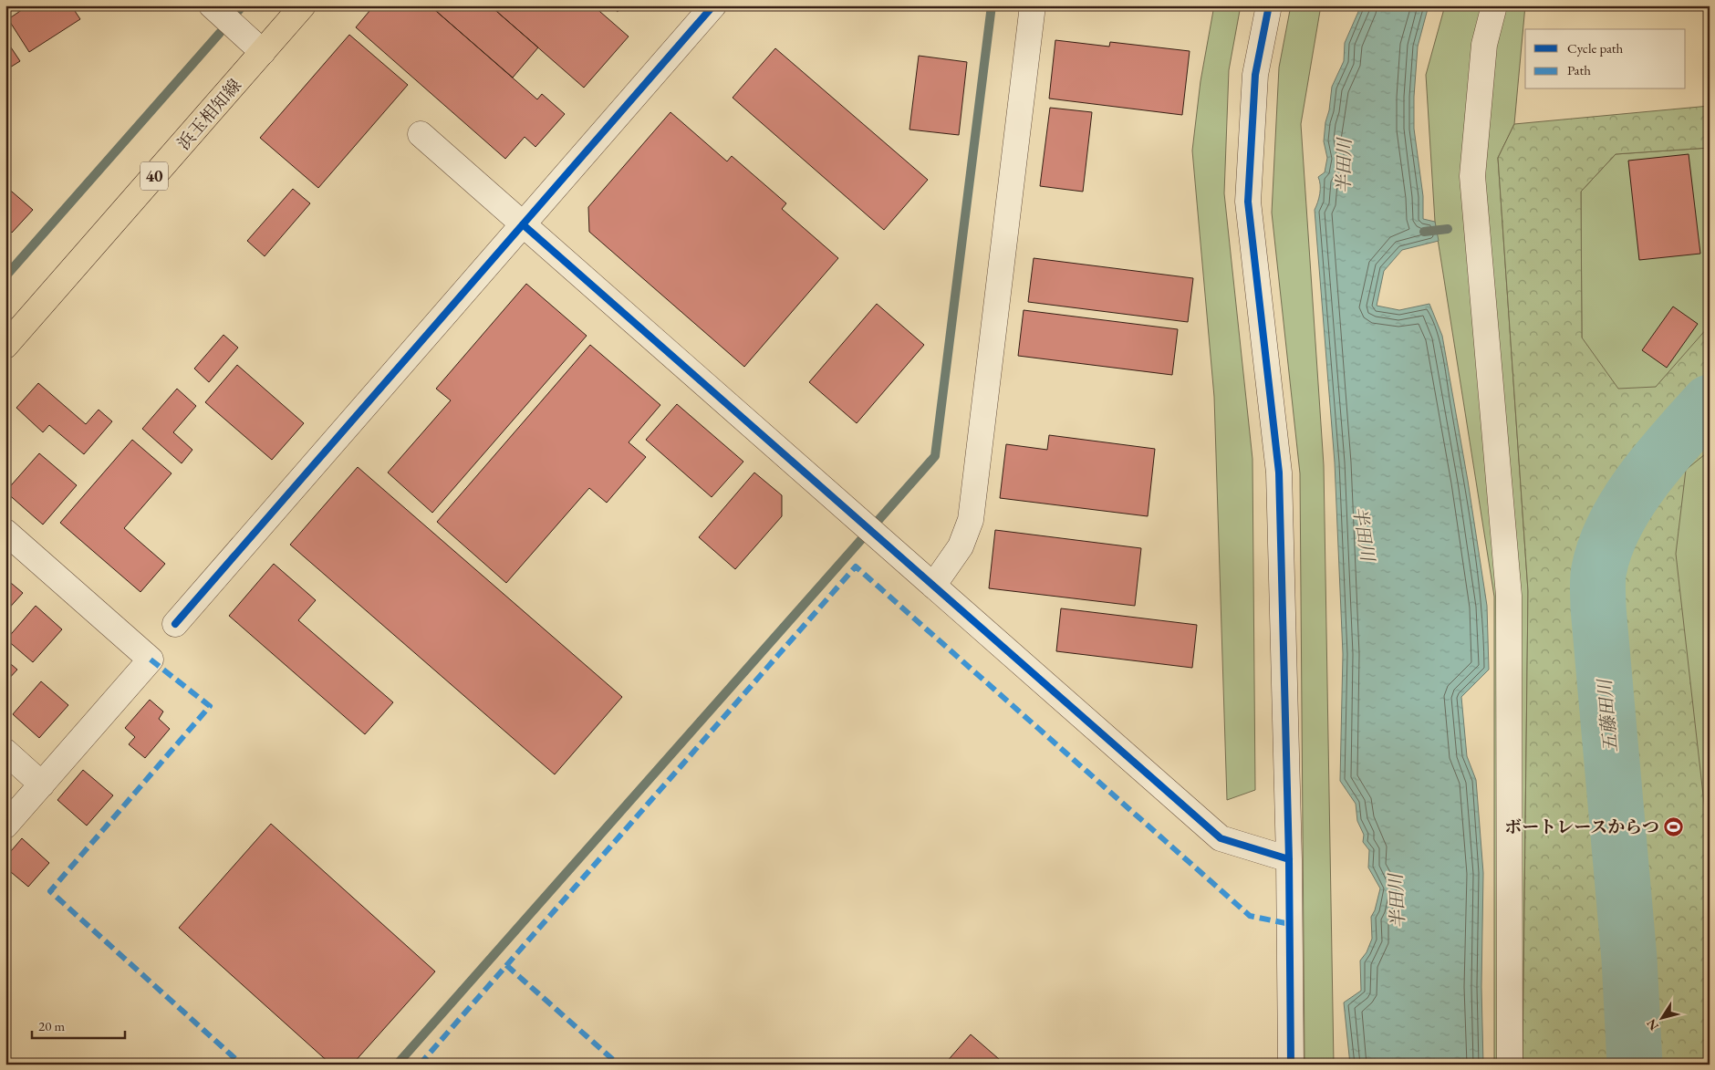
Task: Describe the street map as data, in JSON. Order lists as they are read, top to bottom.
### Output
{
  "streets": {
    "main road": ["浜玉相知線", "40"]
  },
  "water": ["半田川", "五藤田川"],
  "places": {
    "sports": ["ボートレースからつ"]
  },
  "legend": ["Cycle path", "Path"],
  "scale_bar": "20 m",
  "north": "bottom left"
}
